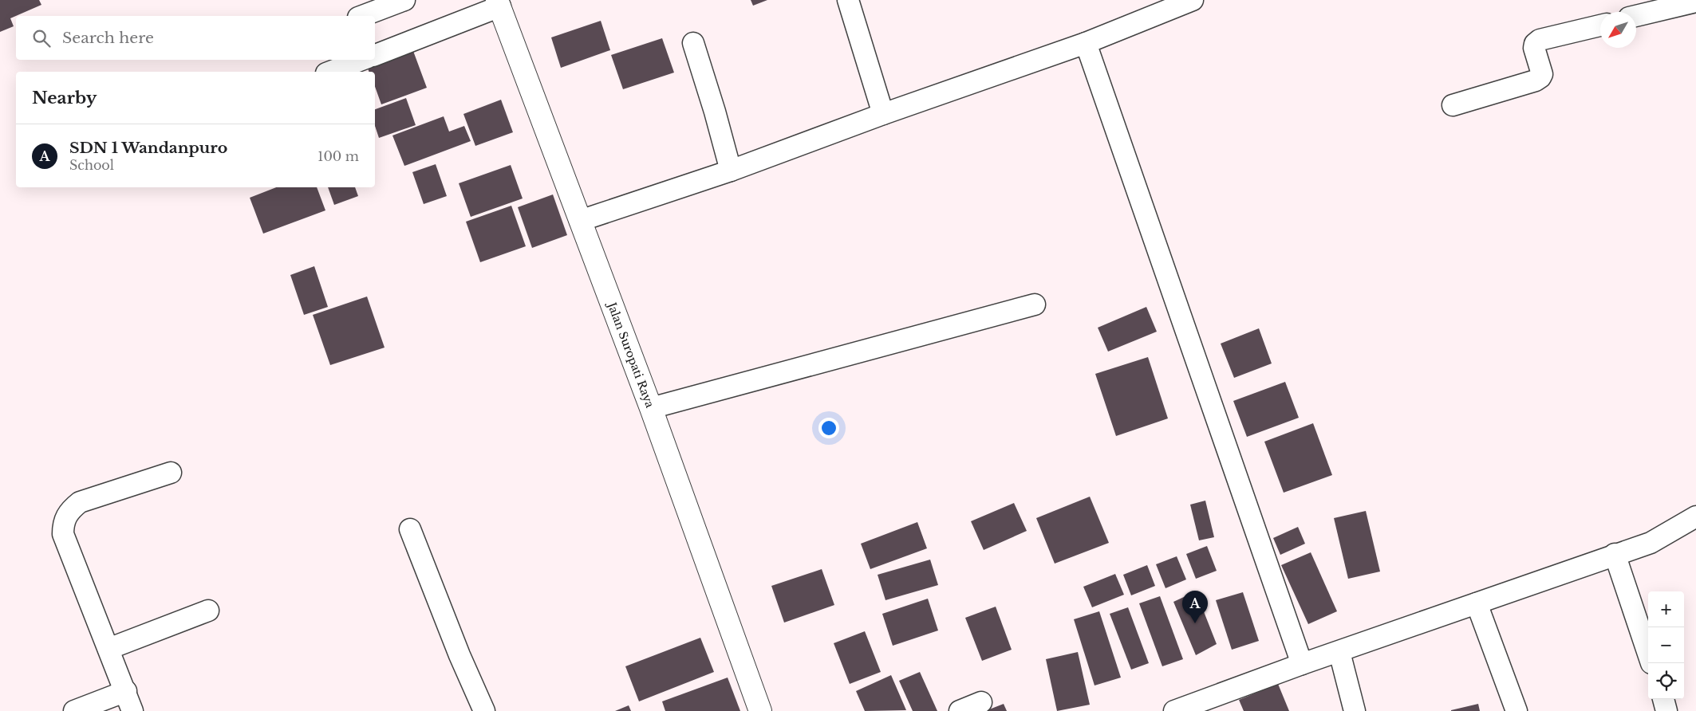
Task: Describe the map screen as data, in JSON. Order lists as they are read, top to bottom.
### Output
{
  "streets": {
    "street": ["Jalan Suropati Raya"]
  },
  "north": "bottom left",
  "page": {
    "search": "Search here",
    "heading": "Nearby",
    "list": [
      {
        "mark": "A",
        "name": "SDN 1 Wandanpuro",
        "note": "School",
        "value": "100 m"
      }
    ],
    "pins": "A",
    "map_buttons": ["+", "−"]
  }
}
